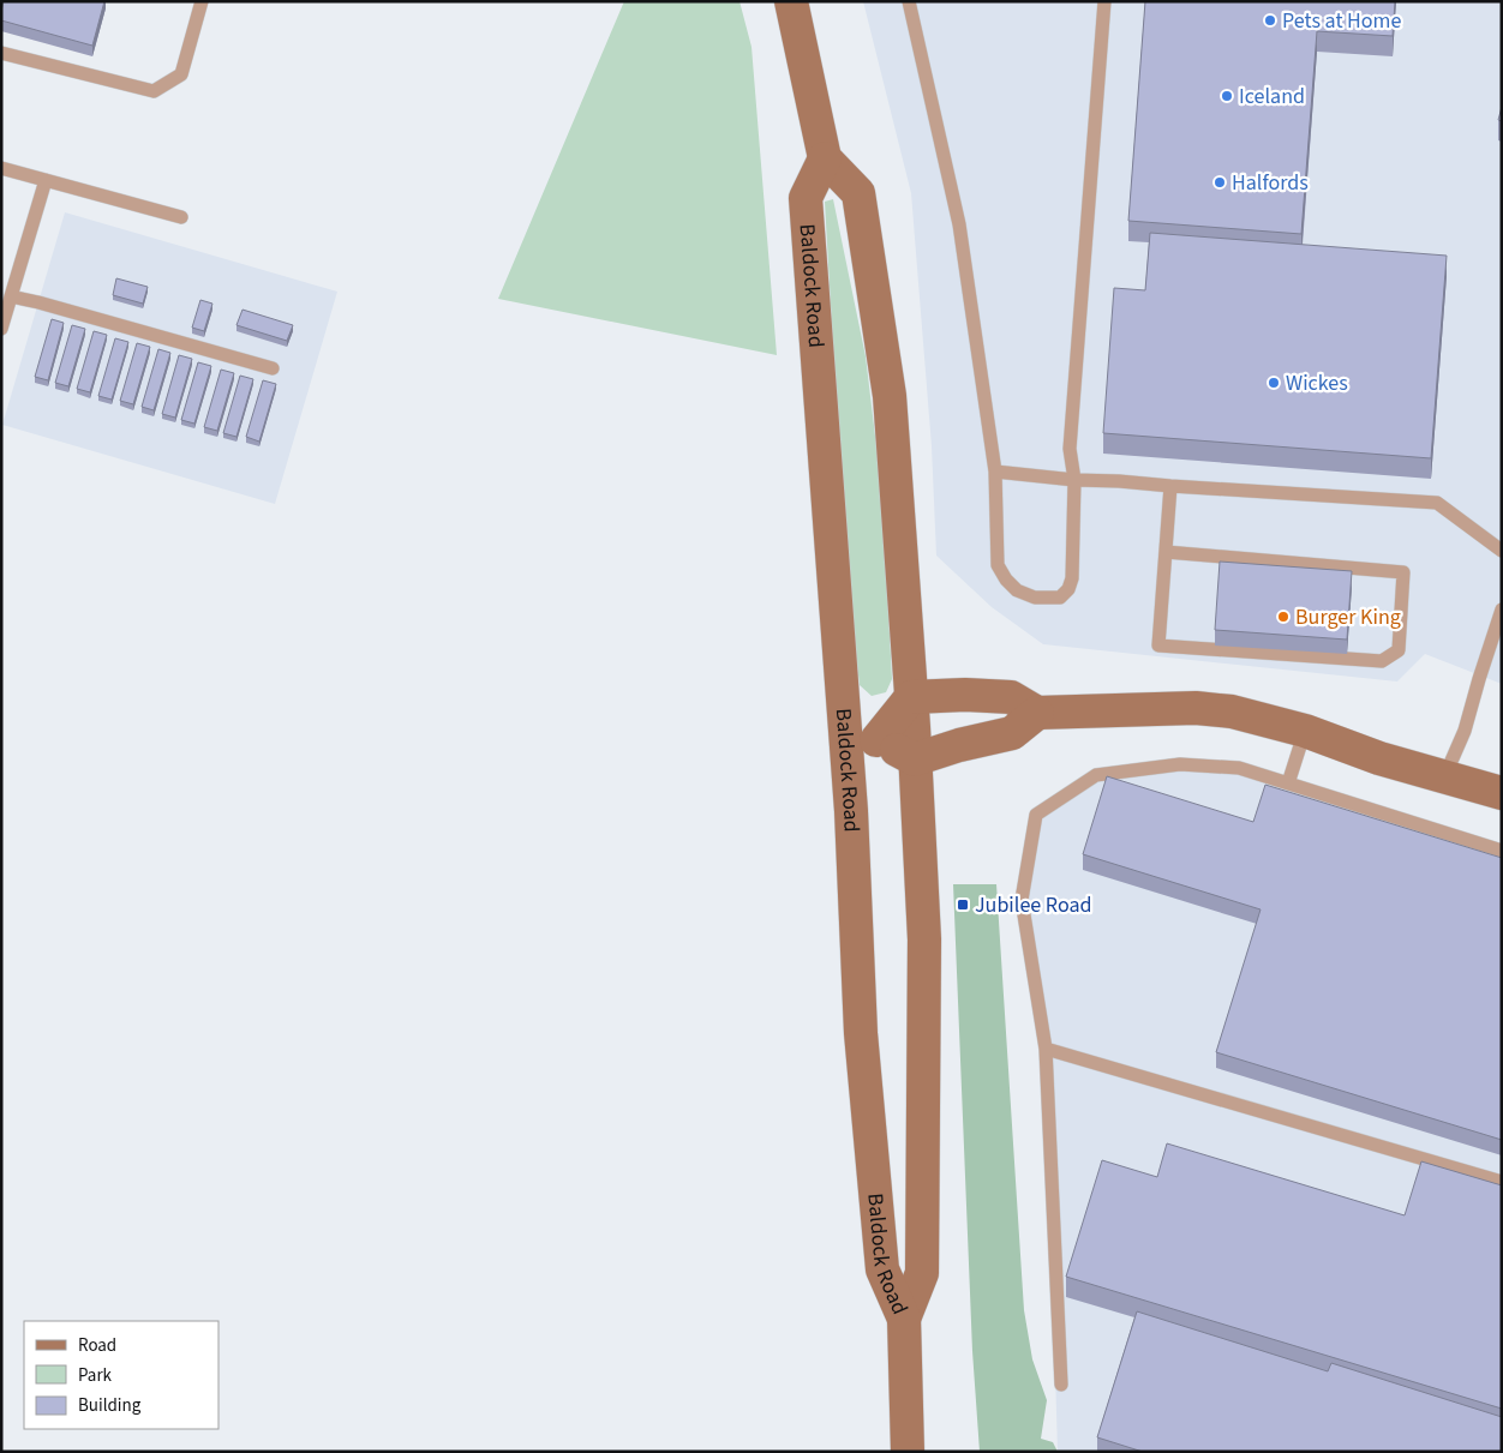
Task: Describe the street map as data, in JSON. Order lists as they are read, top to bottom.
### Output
{
  "streets": {
    "main road": ["Baldock Road"]
  },
  "places": {
    "other": [
      "Pets at Home",
      "Iceland",
      "Halfords",
      "Wickes",
      "Burger King"
    ],
    "transit": ["Jubilee Road"]
  },
  "legend": ["Road", "Park", "Building"]
}
